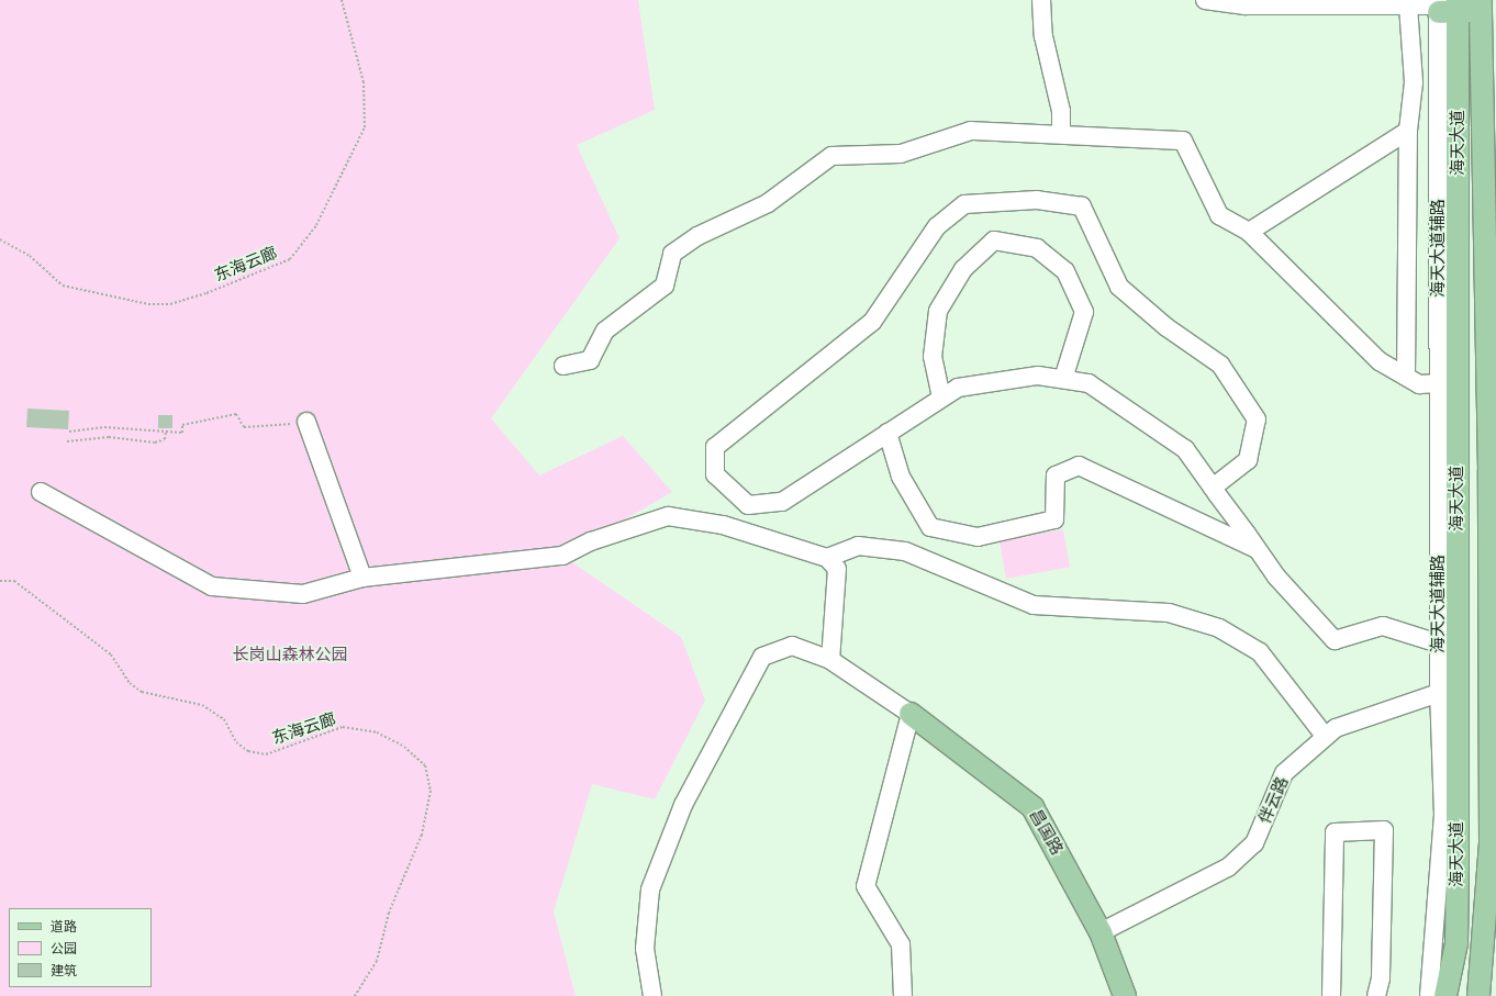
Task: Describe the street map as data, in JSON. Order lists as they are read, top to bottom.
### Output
{
  "streets": {
    "main road": ["海天大道", "昌国路"],
    "street": ["海天大道辅路", "伴云路"],
    "path": ["东海云廊"]
  },
  "crossings": [
    ["海天大道", "海天大道辅路"],
    ["海天大道", "伴云路"],
    ["海天大道辅路", "伴云路"],
    ["伴云路", "昌国路"]
  ],
  "parks": ["长岗山森林公园"],
  "legend": ["道路", "公园", "建筑"]
}
